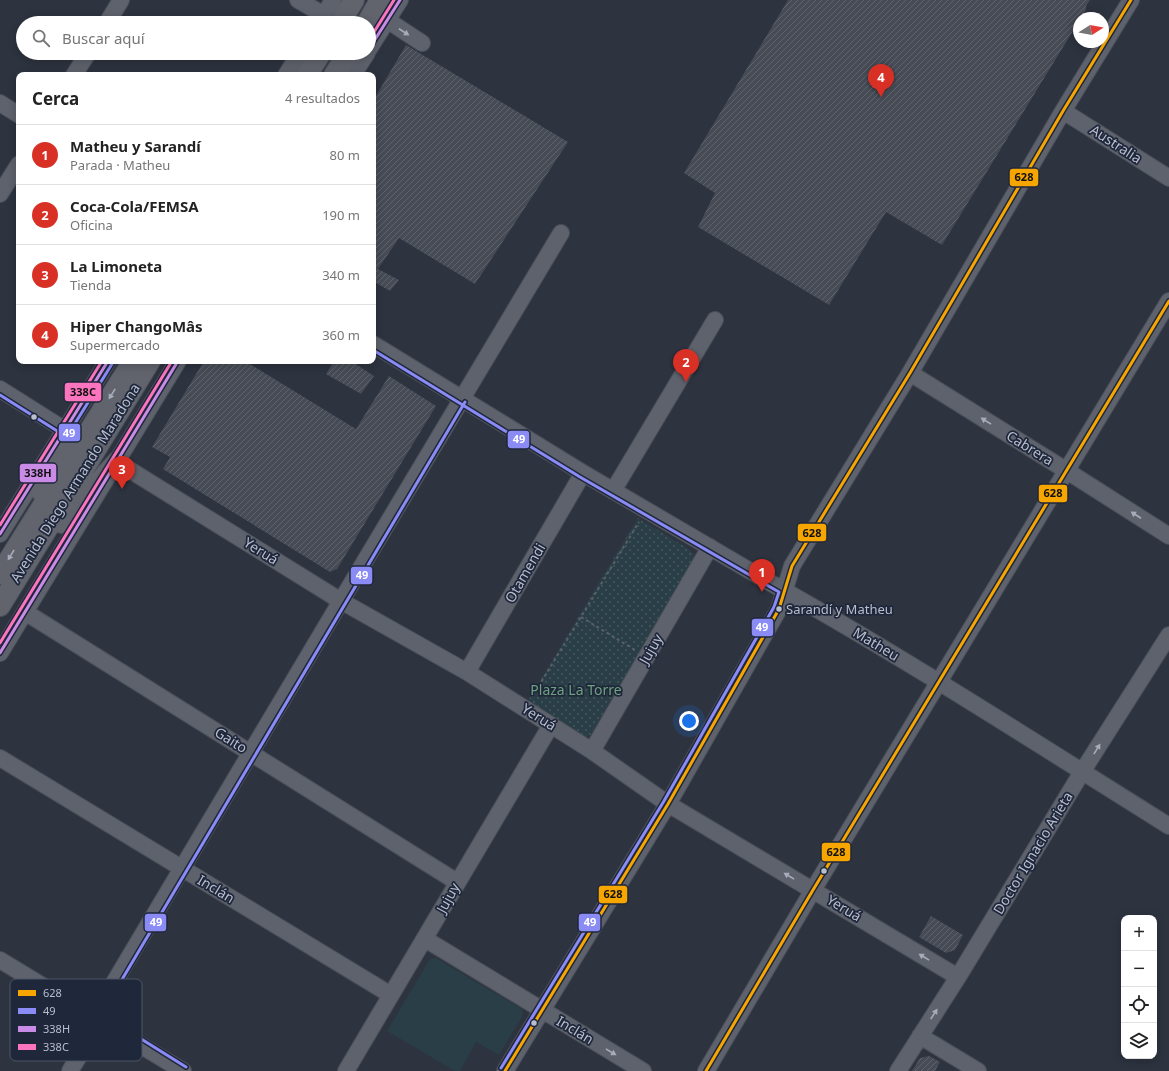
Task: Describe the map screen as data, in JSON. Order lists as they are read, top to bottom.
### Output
{
  "streets": {
    "main road": ["Avenida Diego Armando Maradona"],
    "street": [
      "Australia",
      "Cabrera",
      "Yeruá",
      "Otamendi",
      "Matheu",
      "Jujuy",
      "Gaito",
      "Doctor Ignacio Arieta",
      "Inclán"
    ]
  },
  "crossings": [
    ["Avenida Diego Armando Maradona", "Yeruá"],
    ["Avenida Diego Armando Maradona", "Gaito"],
    ["Yeruá", "Otamendi"],
    ["Yeruá", "Jujuy"],
    ["Yeruá", "Doctor Ignacio Arieta"],
    ["Otamendi", "Matheu"],
    ["Matheu", "Jujuy"],
    ["Matheu", "Doctor Ignacio Arieta"],
    ["Jujuy", "Gaito"],
    ["Jujuy", "Inclán"]
  ],
  "one_way": ["Cabrera", "Doctor Ignacio Arieta"],
  "parks": ["Plaza La Torre"],
  "places": ["Sarandí y Matheu"],
  "lines": [
    "transit line 628",
    "transit line 338H",
    "transit line 338C",
    "transit line 49"
  ],
  "legend": [
    "628",
    "49",
    "338H",
    "338C"
  ],
  "north": "right",
  "page": {
    "search": "Buscar aquí",
    "pins": [
      "4",
      "2",
      "3",
      "1"
    ],
    "heading": ["Cerca", "4 resultados"],
    "list": [
      {
        "mark": "1",
        "name": "Matheu y Sarandí",
        "note": "Parada · Matheu",
        "value": "80 m"
      },
      {
        "mark": "2",
        "name": "Coca-Cola/FEMSA",
        "note": "Oficina",
        "value": "190 m"
      },
      {
        "mark": "3",
        "name": "La Limoneta",
        "note": "Tienda",
        "value": "340 m"
      },
      {
        "mark": "4",
        "name": "Hiper ChangoMâs",
        "note": "Supermercado",
        "value": "360 m"
      }
    ],
    "map_buttons": ["+", "−"]
  }
}
